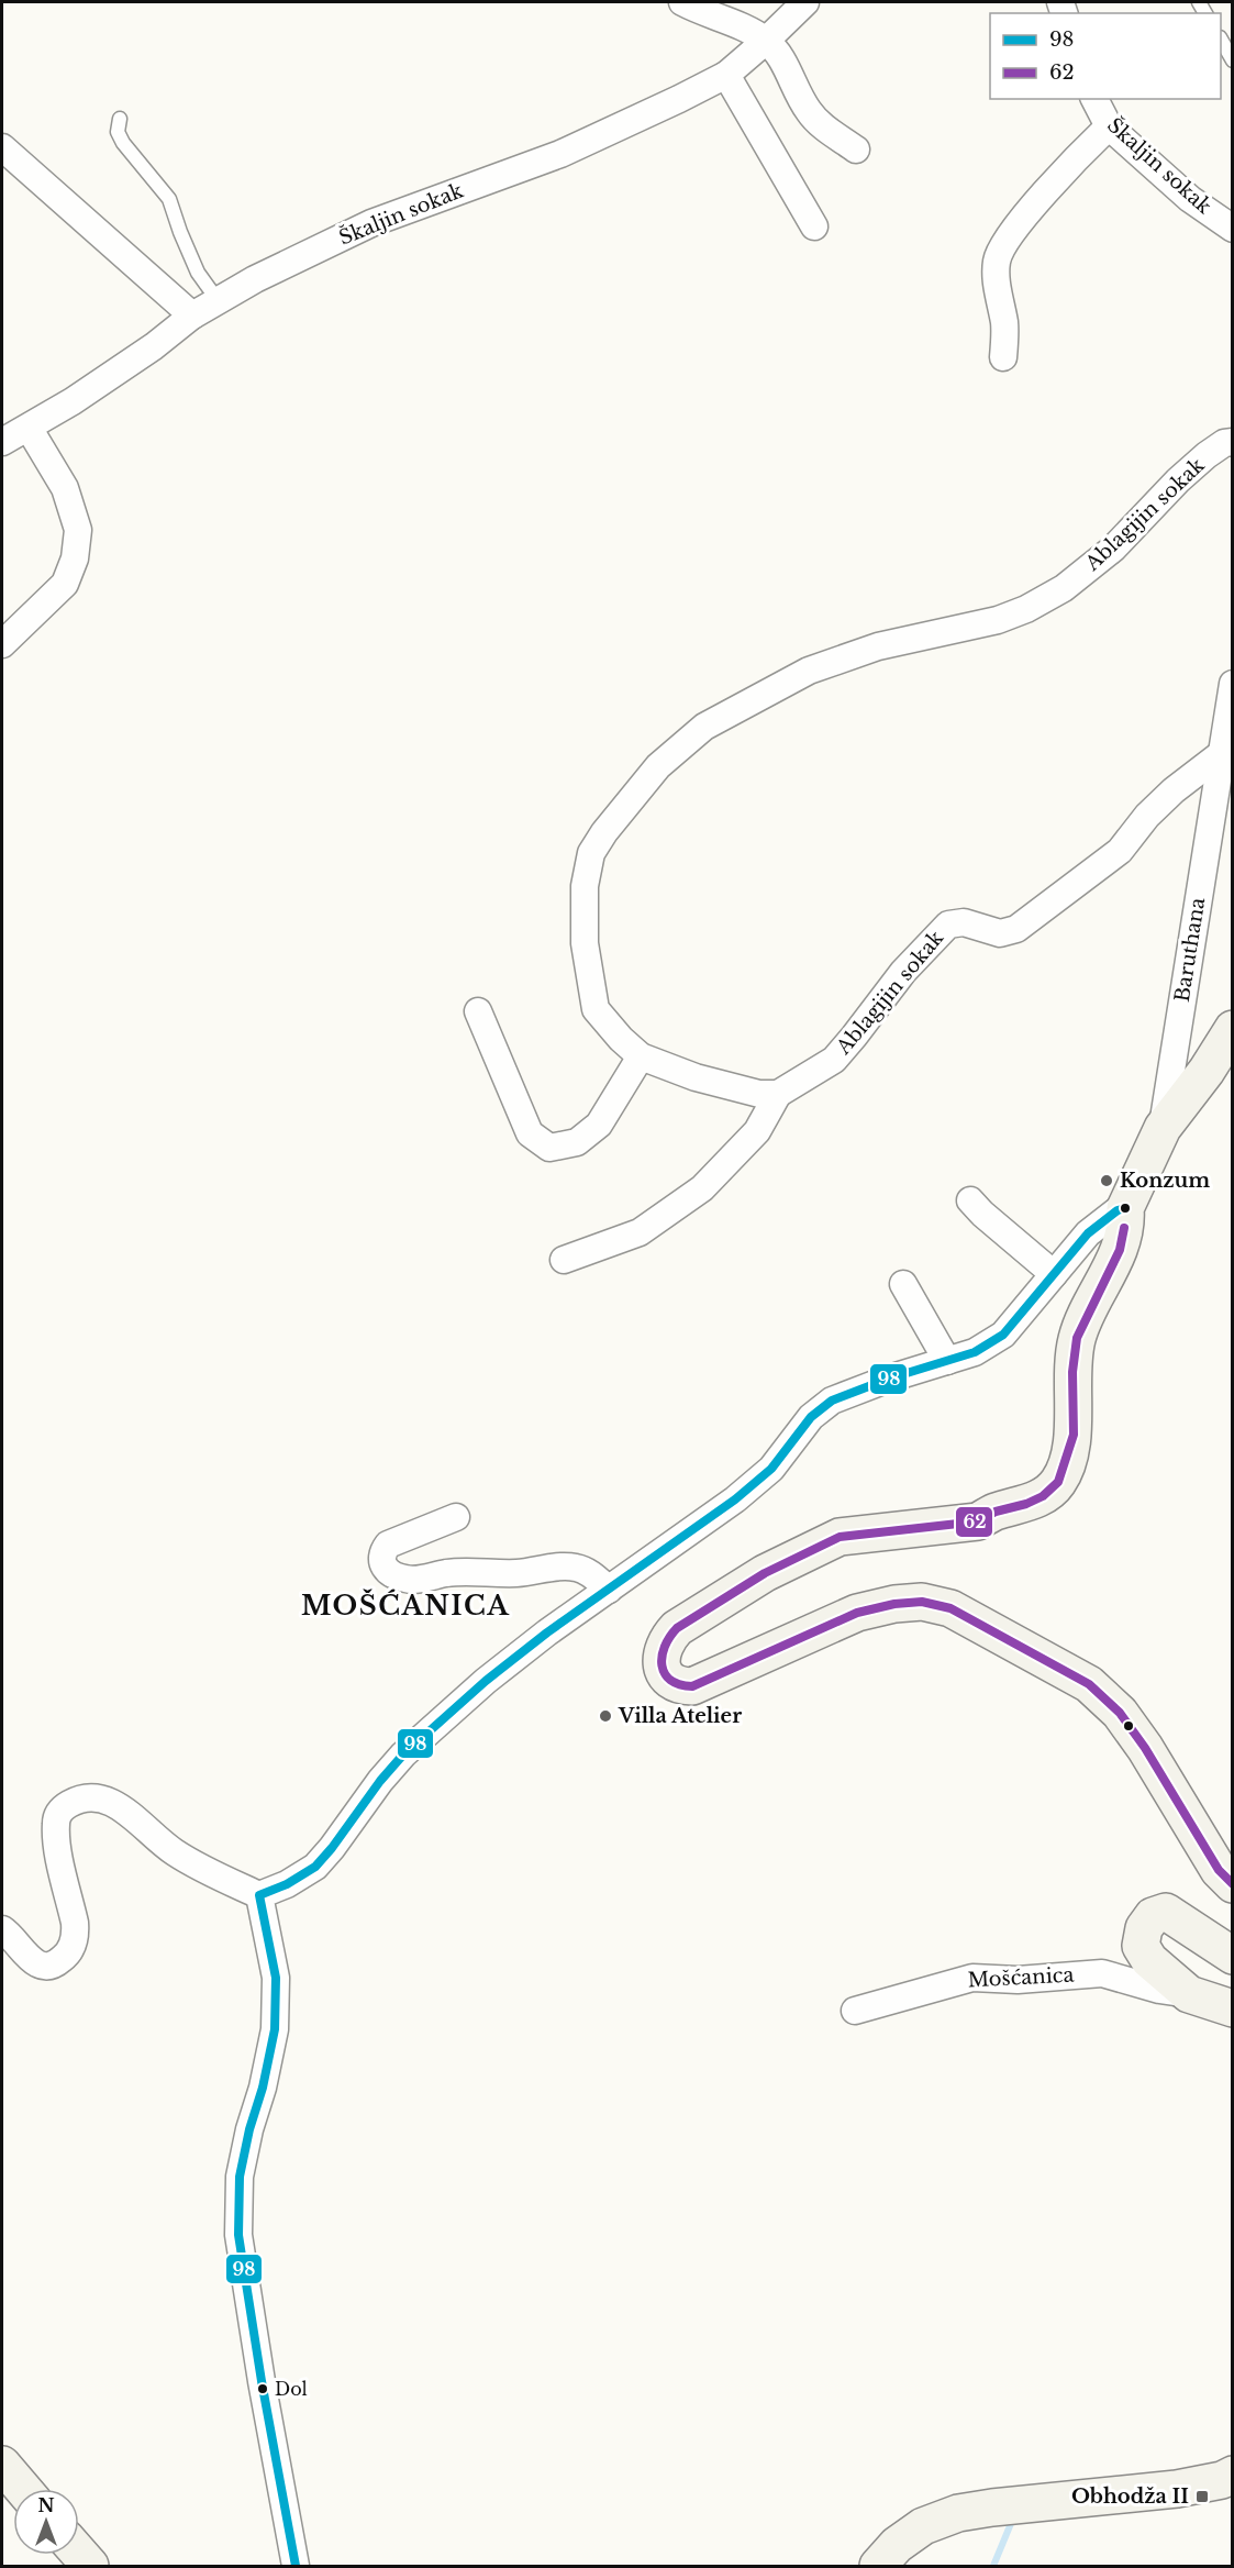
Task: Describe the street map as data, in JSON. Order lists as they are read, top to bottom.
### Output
{
  "streets": {
    "main road": ["Baruthana", "Mošćanica"],
    "street": ["Škaljin sokak", "Ablagijin sokak"]
  },
  "crossings": [
    ["Ablagijin sokak", "Baruthana"]
  ],
  "districts": ["MOŠĆANICA"],
  "places": {
    "other": ["Konzum", "Villa Atelier", "Dol"],
    "transit": ["Obhodža II"]
  },
  "lines": ["transit line 98", "transit line 62"],
  "legend": ["98", "62"],
  "north": "top"
}
